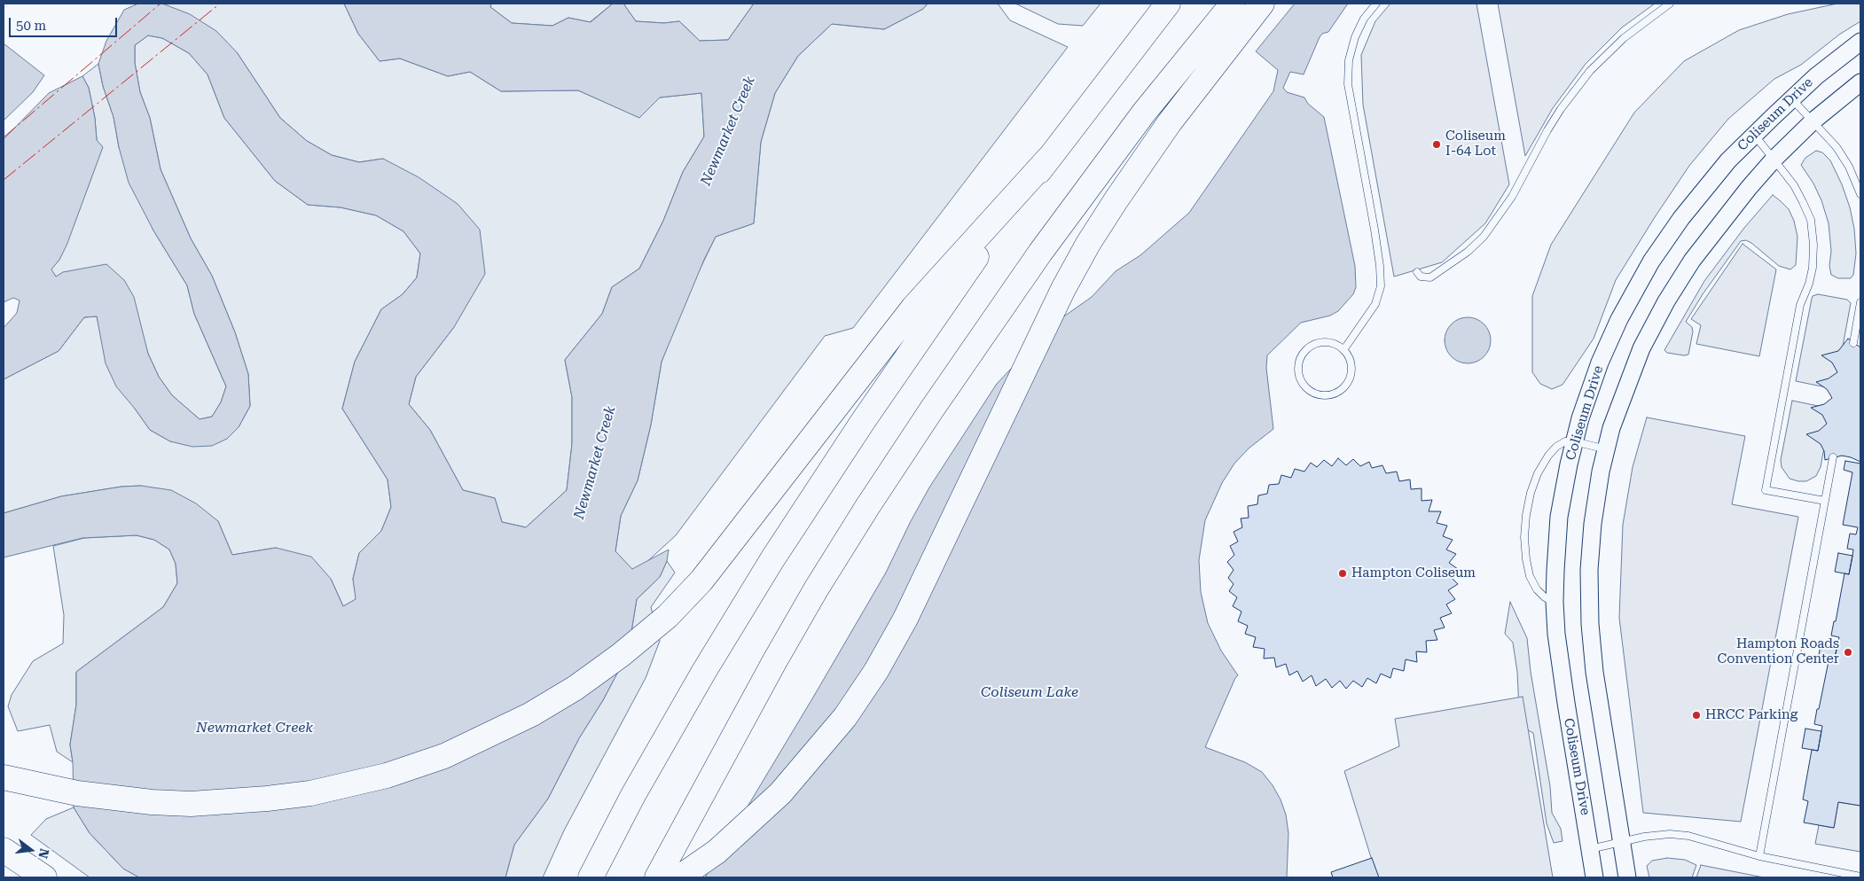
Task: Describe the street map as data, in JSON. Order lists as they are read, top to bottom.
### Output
{
  "streets": {
    "street": ["Coliseum Drive"]
  },
  "water": ["Newmarket Creek", "Coliseum Lake"],
  "places": [
    "Coliseum I-64 Lot",
    "Hampton Coliseum",
    "Hampton Roads Convention Center",
    "HRCC Parking"
  ],
  "scale_bar": "50 m",
  "north": "right"
}
